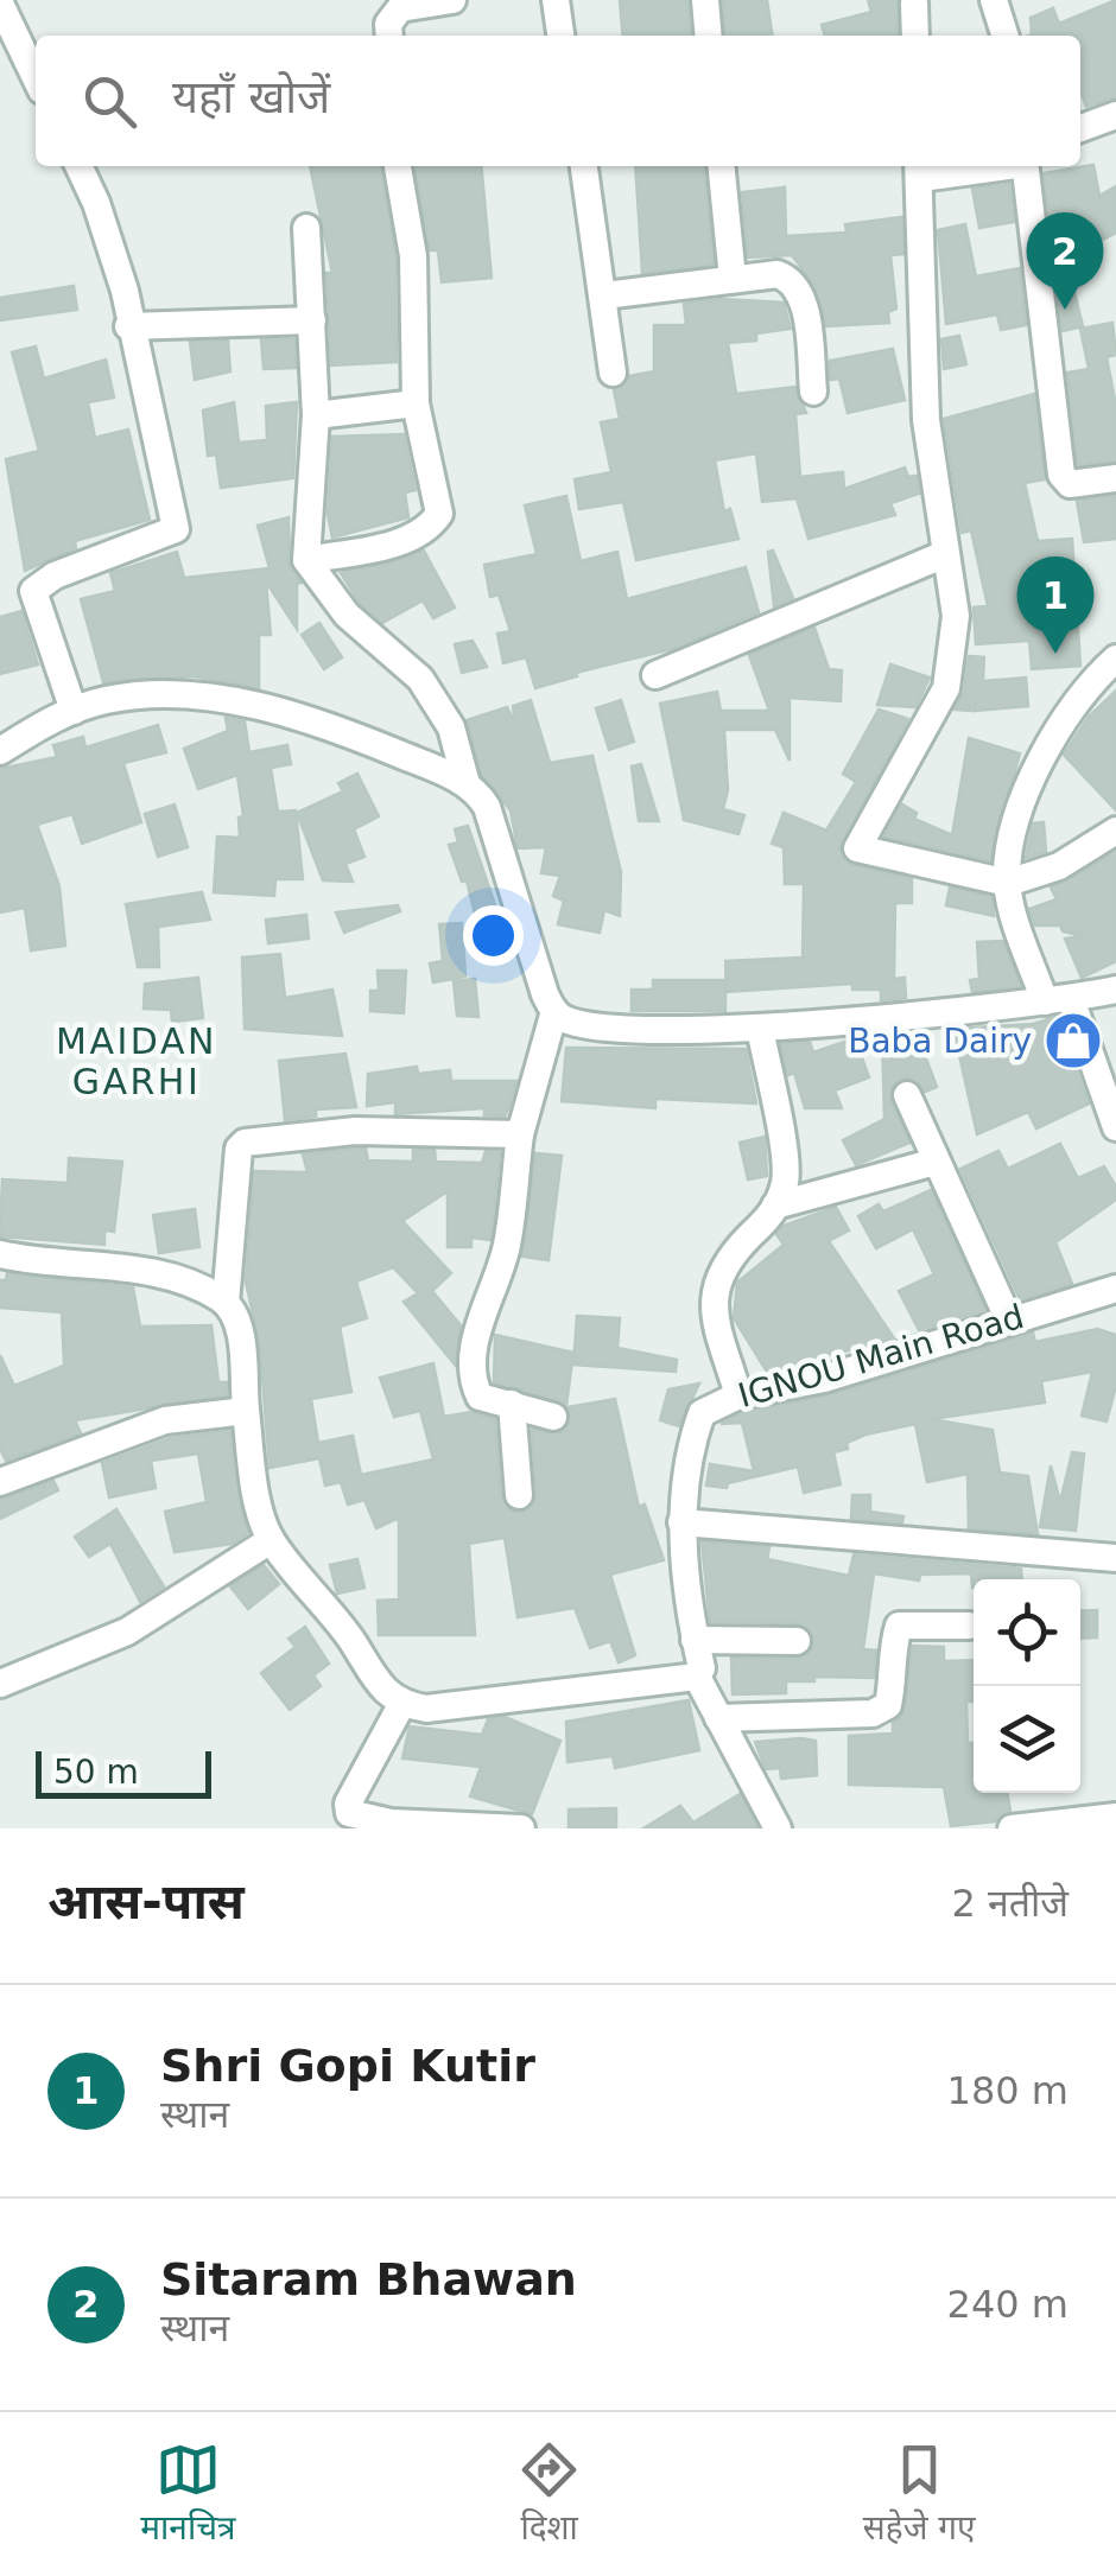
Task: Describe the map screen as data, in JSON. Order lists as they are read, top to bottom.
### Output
{
  "streets": {
    "street": ["IGNOU Main Road"]
  },
  "districts": ["MAIDAN GARHI"],
  "places": {
    "shop": ["Baba Dairy"]
  },
  "scale_bar": "50 m",
  "page": {
    "search": "यहाँ खोजें",
    "pins": ["2", "1"],
    "scale": "50 m",
    "heading": ["आस-पास", "2 नतीजे"],
    "list": [
      {
        "mark": "1",
        "name": "Shri Gopi Kutir",
        "note": "स्थान",
        "value": "180 m"
      },
      {
        "mark": "2",
        "name": "Sitaram Bhawan",
        "note": "स्थान",
        "value": "240 m"
      }
    ],
    "nav": ["मानचित्र", "दिशा", "सहेजे गए"]
  }
}
